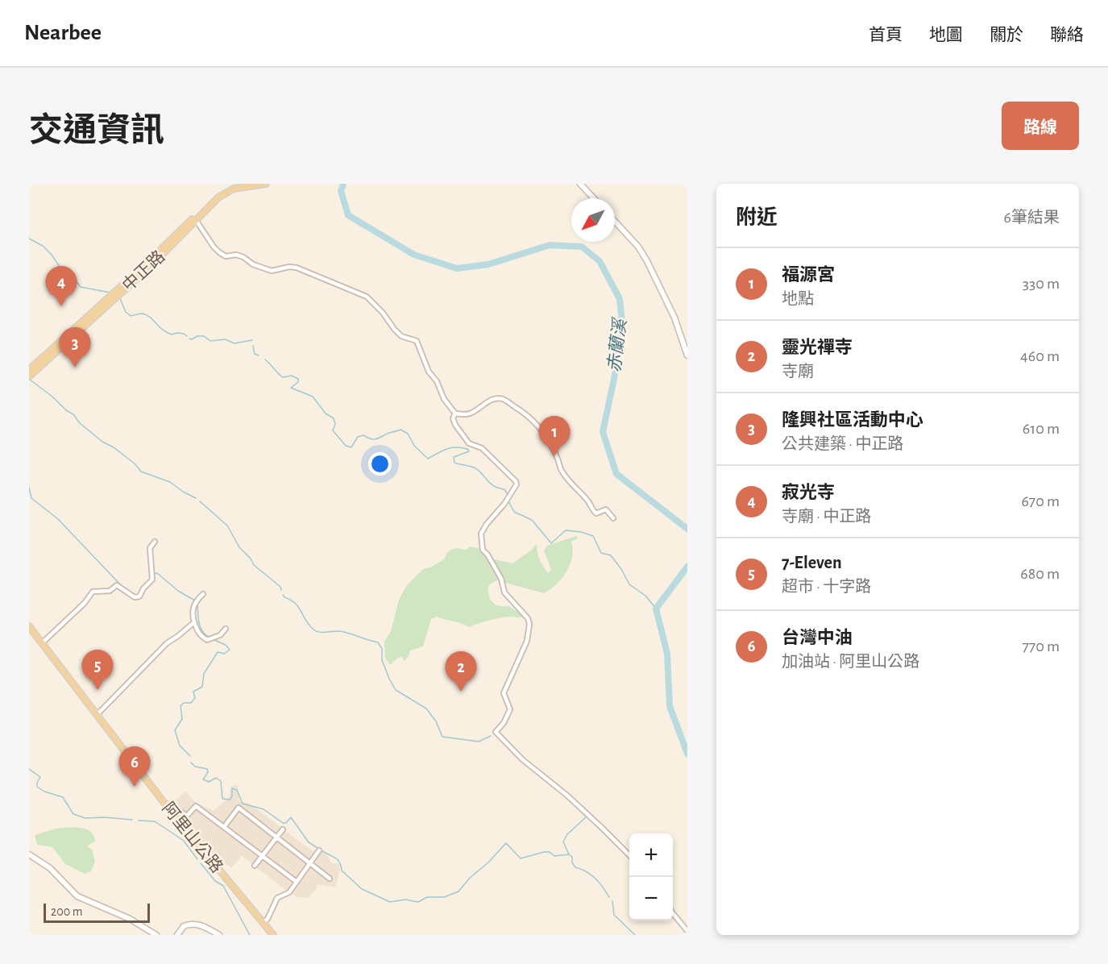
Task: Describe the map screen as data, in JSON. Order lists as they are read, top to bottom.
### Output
{
  "streets": {
    "main road": ["中正路", "阿里山公路"]
  },
  "water": ["赤蘭溪"],
  "scale_bar": "200 m",
  "north": "bottom left",
  "page": {
    "header": "Nearbee",
    "nav": [
      "首頁",
      "地圖",
      "關於",
      "聯絡"
    ],
    "title": "交通資訊",
    "buttons": "路線",
    "heading": ["附近", "6筆結果"],
    "list": [
      {
        "mark": "1",
        "name": "福源宮",
        "note": "地點",
        "value": "330 m"
      },
      {
        "mark": "2",
        "name": "靈光禪寺",
        "note": "寺廟",
        "value": "460 m"
      },
      {
        "mark": "3",
        "name": "隆興社區活動中心",
        "note": "公共建築 · 中正路",
        "value": "610 m"
      },
      {
        "mark": "4",
        "name": "寂光寺",
        "note": "寺廟 · 中正路",
        "value": "670 m"
      },
      {
        "mark": "5",
        "name": "7-Eleven",
        "note": "超市 · 十字路",
        "value": "680 m"
      },
      {
        "mark": "6",
        "name": "台灣中油",
        "note": "加油站 · 阿里山公路",
        "value": "770 m"
      }
    ],
    "pins": [
      "4",
      "3",
      "1",
      "5",
      "2",
      "6"
    ],
    "map_buttons": ["+", "−"],
    "scale": "200 m"
  }
}
